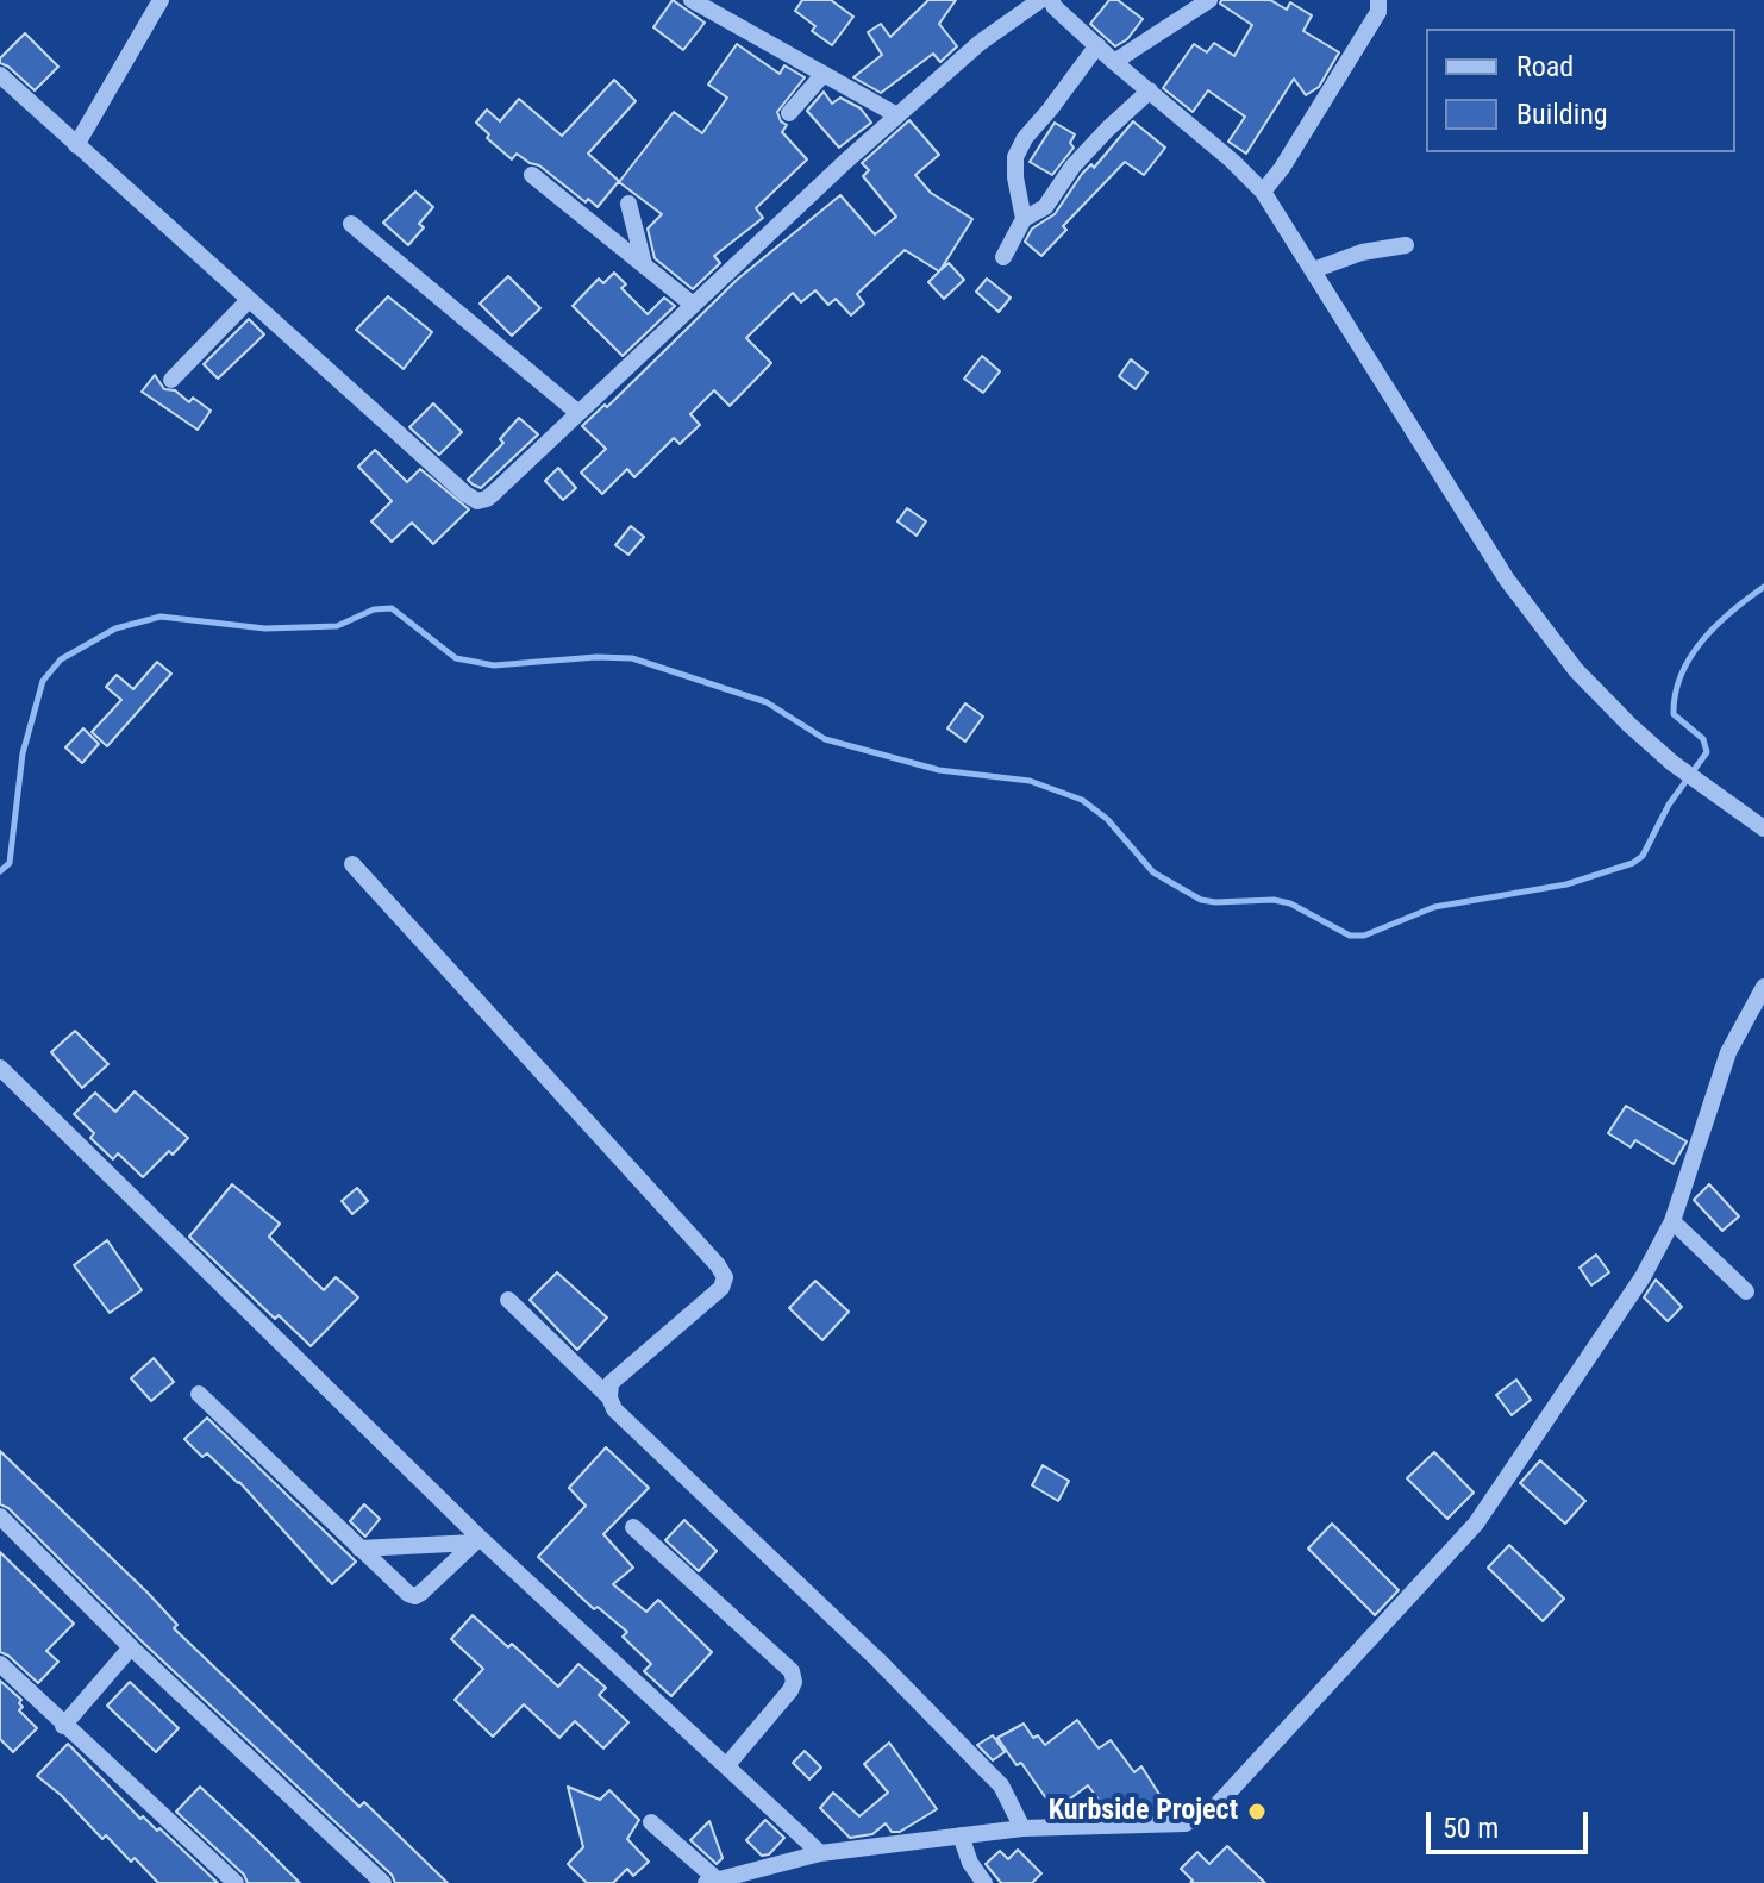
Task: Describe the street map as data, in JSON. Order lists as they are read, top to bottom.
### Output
{
  "places": ["Kurbside Project"],
  "legend": ["Road", "Building"],
  "scale_bar": "50 m"
}
